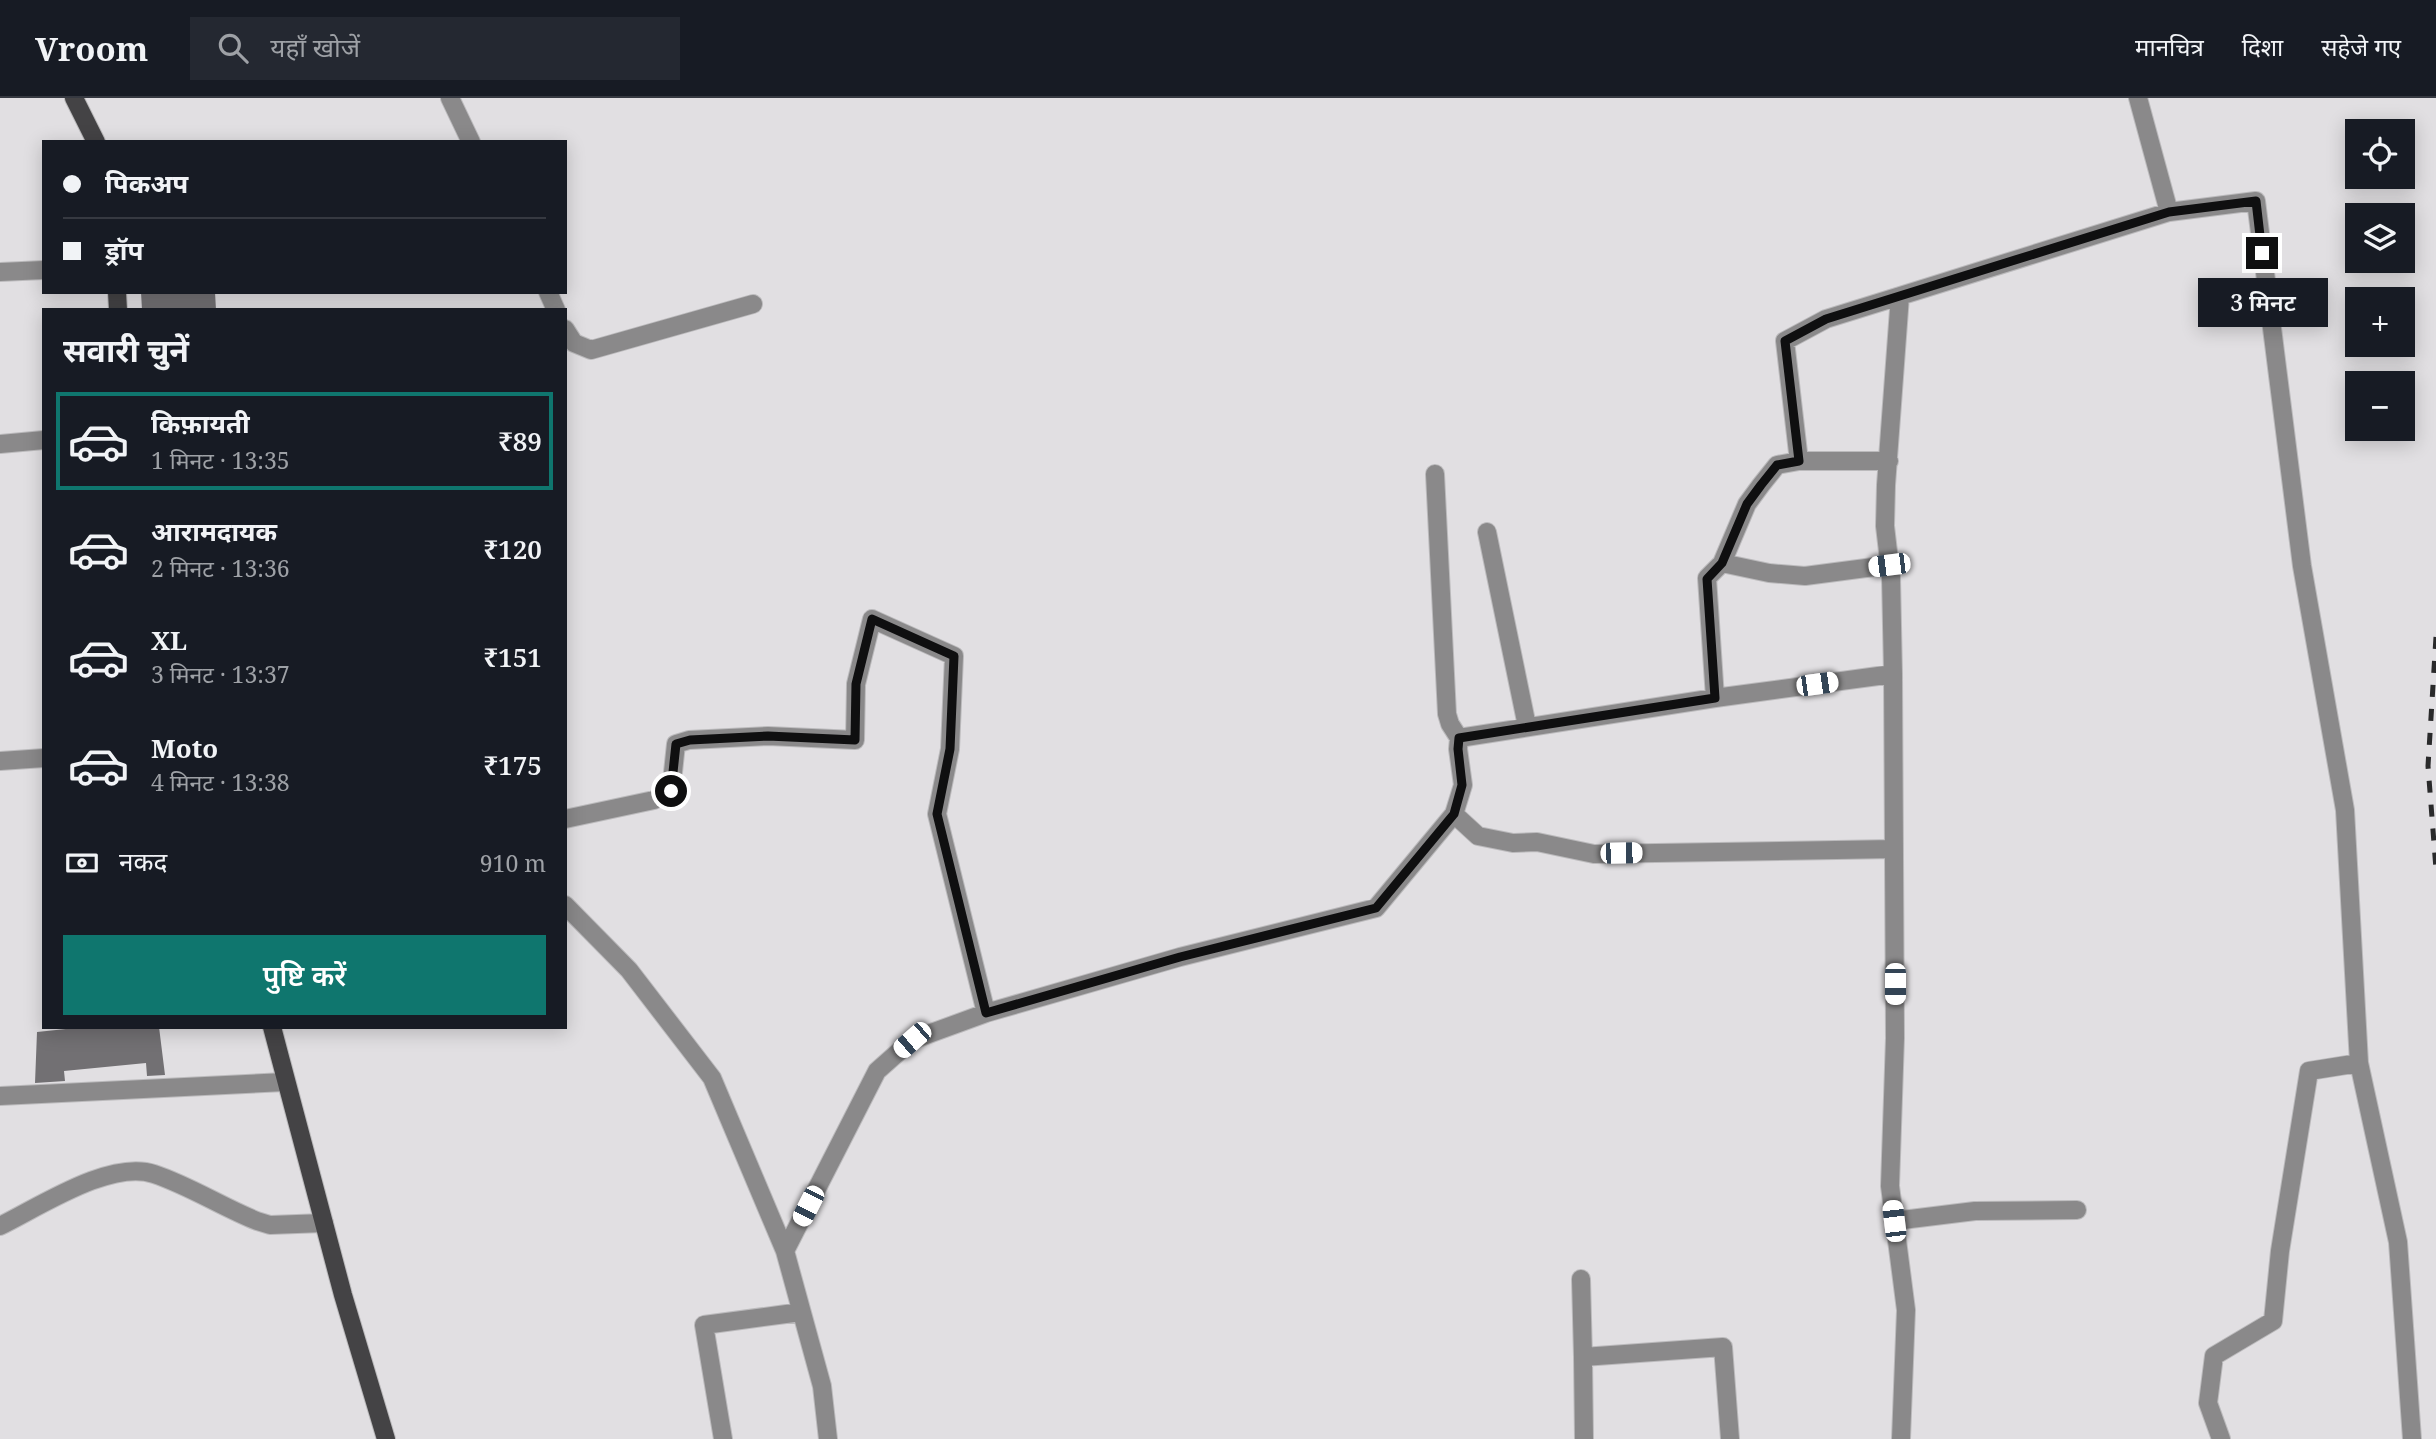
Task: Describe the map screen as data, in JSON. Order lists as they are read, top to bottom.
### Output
{
  "page": {
    "header": "Vroom",
    "search": "यहाँ खोजें",
    "nav": ["मानचित्र", "दिशा", "सहेजे गए"],
    "map_buttons": ["+", "−"],
    "banner": ["पिकअप", "ड्रॉप"],
    "bubble": "3 मिनट",
    "heading": "सवारी चुनें",
    "list": [
      {
        "name": "किफ़ायती",
        "note": "1 मिनट · 13:35",
        "value": "₹89"
      },
      {
        "name": "आरामदायक",
        "note": "2 मिनट · 13:36",
        "value": "₹120"
      },
      {
        "name": "XL",
        "note": "3 मिनट · 13:37",
        "value": "₹151"
      },
      {
        "name": "Moto",
        "note": "4 मिनट · 13:38",
        "value": "₹175"
      }
    ],
    "pay": ["नकद", "910 m"],
    "buttons": "पुष्टि करें"
  }
}
